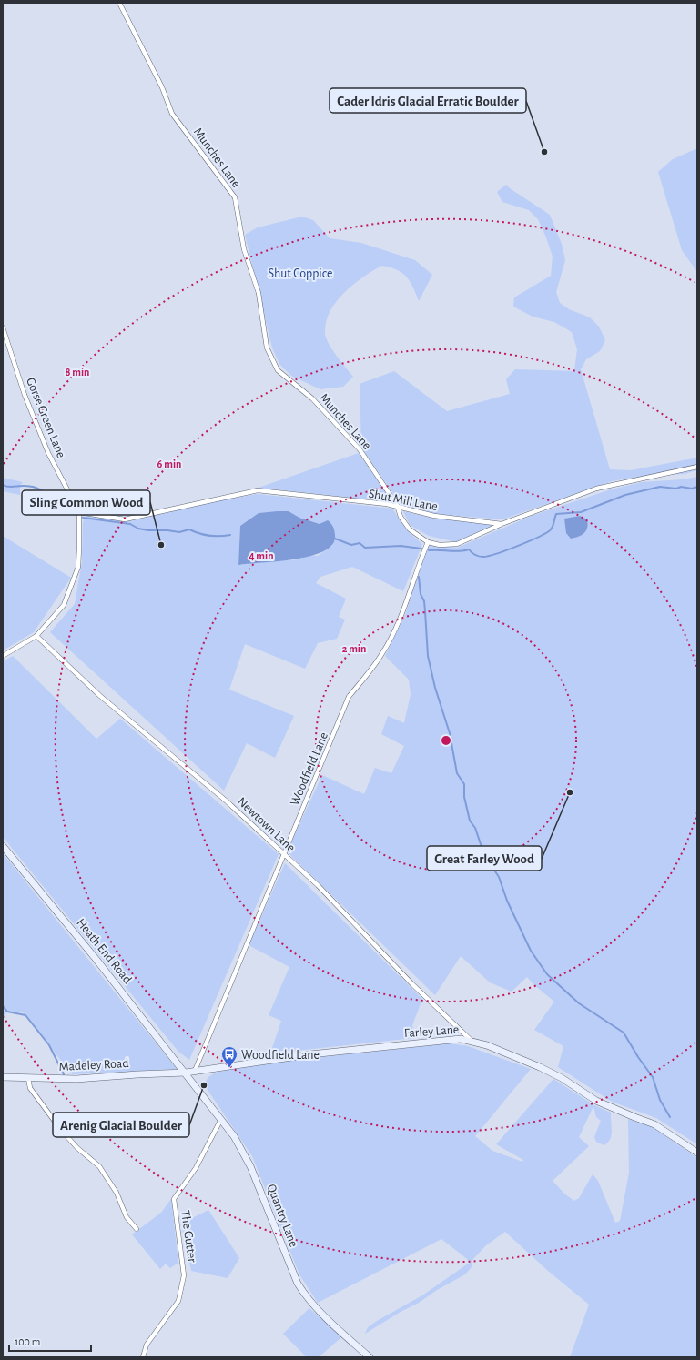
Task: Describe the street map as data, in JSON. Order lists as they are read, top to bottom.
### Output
{
  "streets": {
    "street": [
      "Munches Lane",
      "Gorse Green Lane",
      "Shut Mill Lane",
      "Woodfield Lane",
      "Newtown Lane",
      "Heath End Road",
      "Farley Lane",
      "Madeley Road",
      "Quantry Lane",
      "The Gutter"
    ]
  },
  "crossings": [
    ["Munches Lane", "Shut Mill Lane"],
    ["Gorse Green Lane", "Shut Mill Lane"],
    ["Woodfield Lane", "Newtown Lane"],
    ["Woodfield Lane", "Farley Lane"],
    ["Newtown Lane", "Farley Lane"],
    ["Heath End Road", "Farley Lane"],
    ["Heath End Road", "Madeley Road"],
    ["Heath End Road", "Quantry Lane"],
    ["Farley Lane", "Madeley Road"],
    ["Farley Lane", "Quantry Lane"],
    ["Madeley Road", "Quantry Lane"],
    ["Quantry Lane", "The Gutter"]
  ],
  "parks": ["Shut Coppice"],
  "places": {
    "other": [
      "Cader Idris Glacial Erratic Boulder",
      "Sling Common Wood",
      "Great Farley Wood",
      "Arenig Glacial Boulder"
    ],
    "bus stop": ["Woodfield Lane"]
  },
  "scale_bar": "100 m",
  "rings": [
    "8 min",
    "6 min",
    "4 min",
    "2 min"
  ]
}
